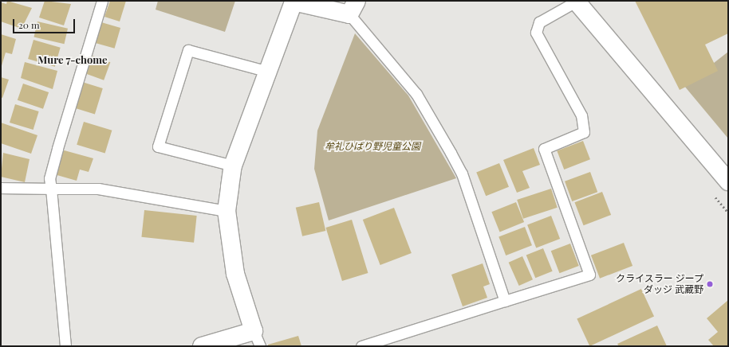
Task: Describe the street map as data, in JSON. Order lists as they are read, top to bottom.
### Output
{
  "districts": ["Mure 7-chome"],
  "parks": ["牟礼ひばり野児童公園"],
  "places": ["クライスラー ジープ ダッジ 武蔵野"],
  "scale_bar": "20 m"
}
